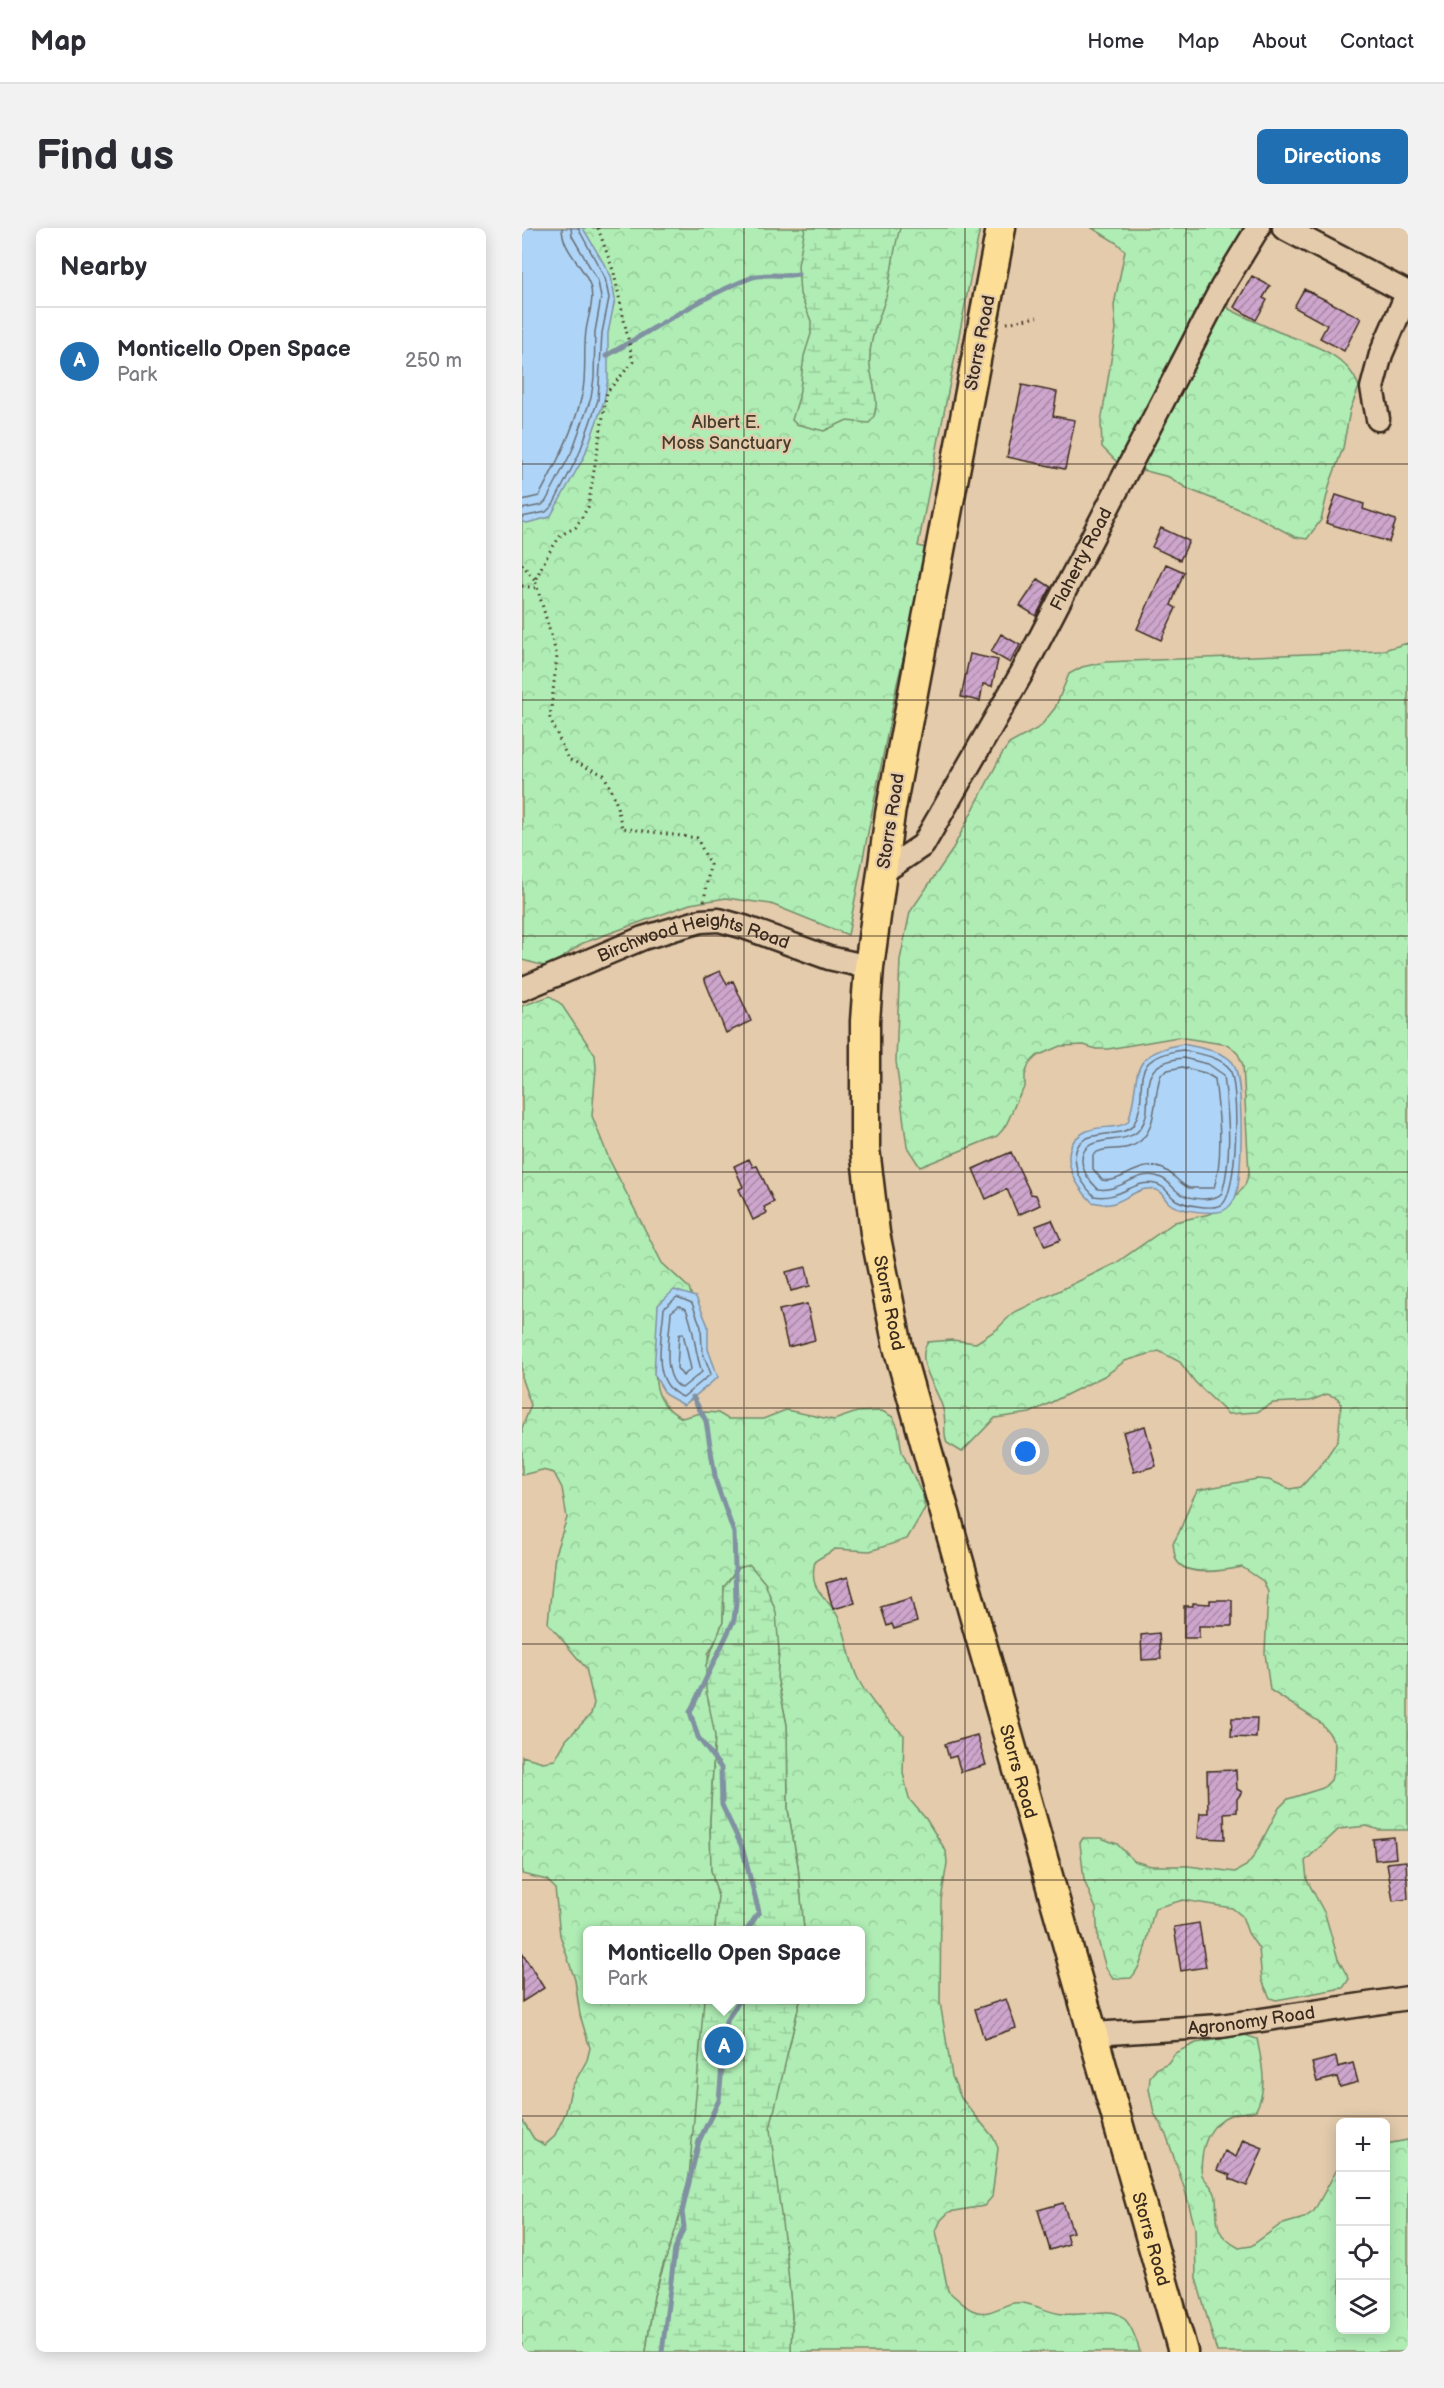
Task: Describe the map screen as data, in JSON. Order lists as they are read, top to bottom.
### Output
{
  "streets": {
    "main road": ["Storrs Road"],
    "street": ["Flaherty Road", "Birchwood Heights Road", "Agronomy Road"]
  },
  "crossings": [
    ["Storrs Road", "Flaherty Road"],
    ["Storrs Road", "Birchwood Heights Road"],
    ["Storrs Road", "Agronomy Road"]
  ],
  "parks": ["Albert E. Moss Sanctuary"],
  "page": {
    "header": "Map",
    "nav": [
      "Home",
      "Map",
      "About",
      "Contact"
    ],
    "buttons": "Directions",
    "title": "Find us",
    "heading": "Nearby",
    "list": [
      {
        "mark": "A",
        "name": "Monticello Open Space",
        "note": "Park",
        "value": "250 m"
      }
    ],
    "popup": ["Monticello Open Space", "Park"],
    "pins": "A",
    "map_buttons": ["+", "−"]
  }
}
